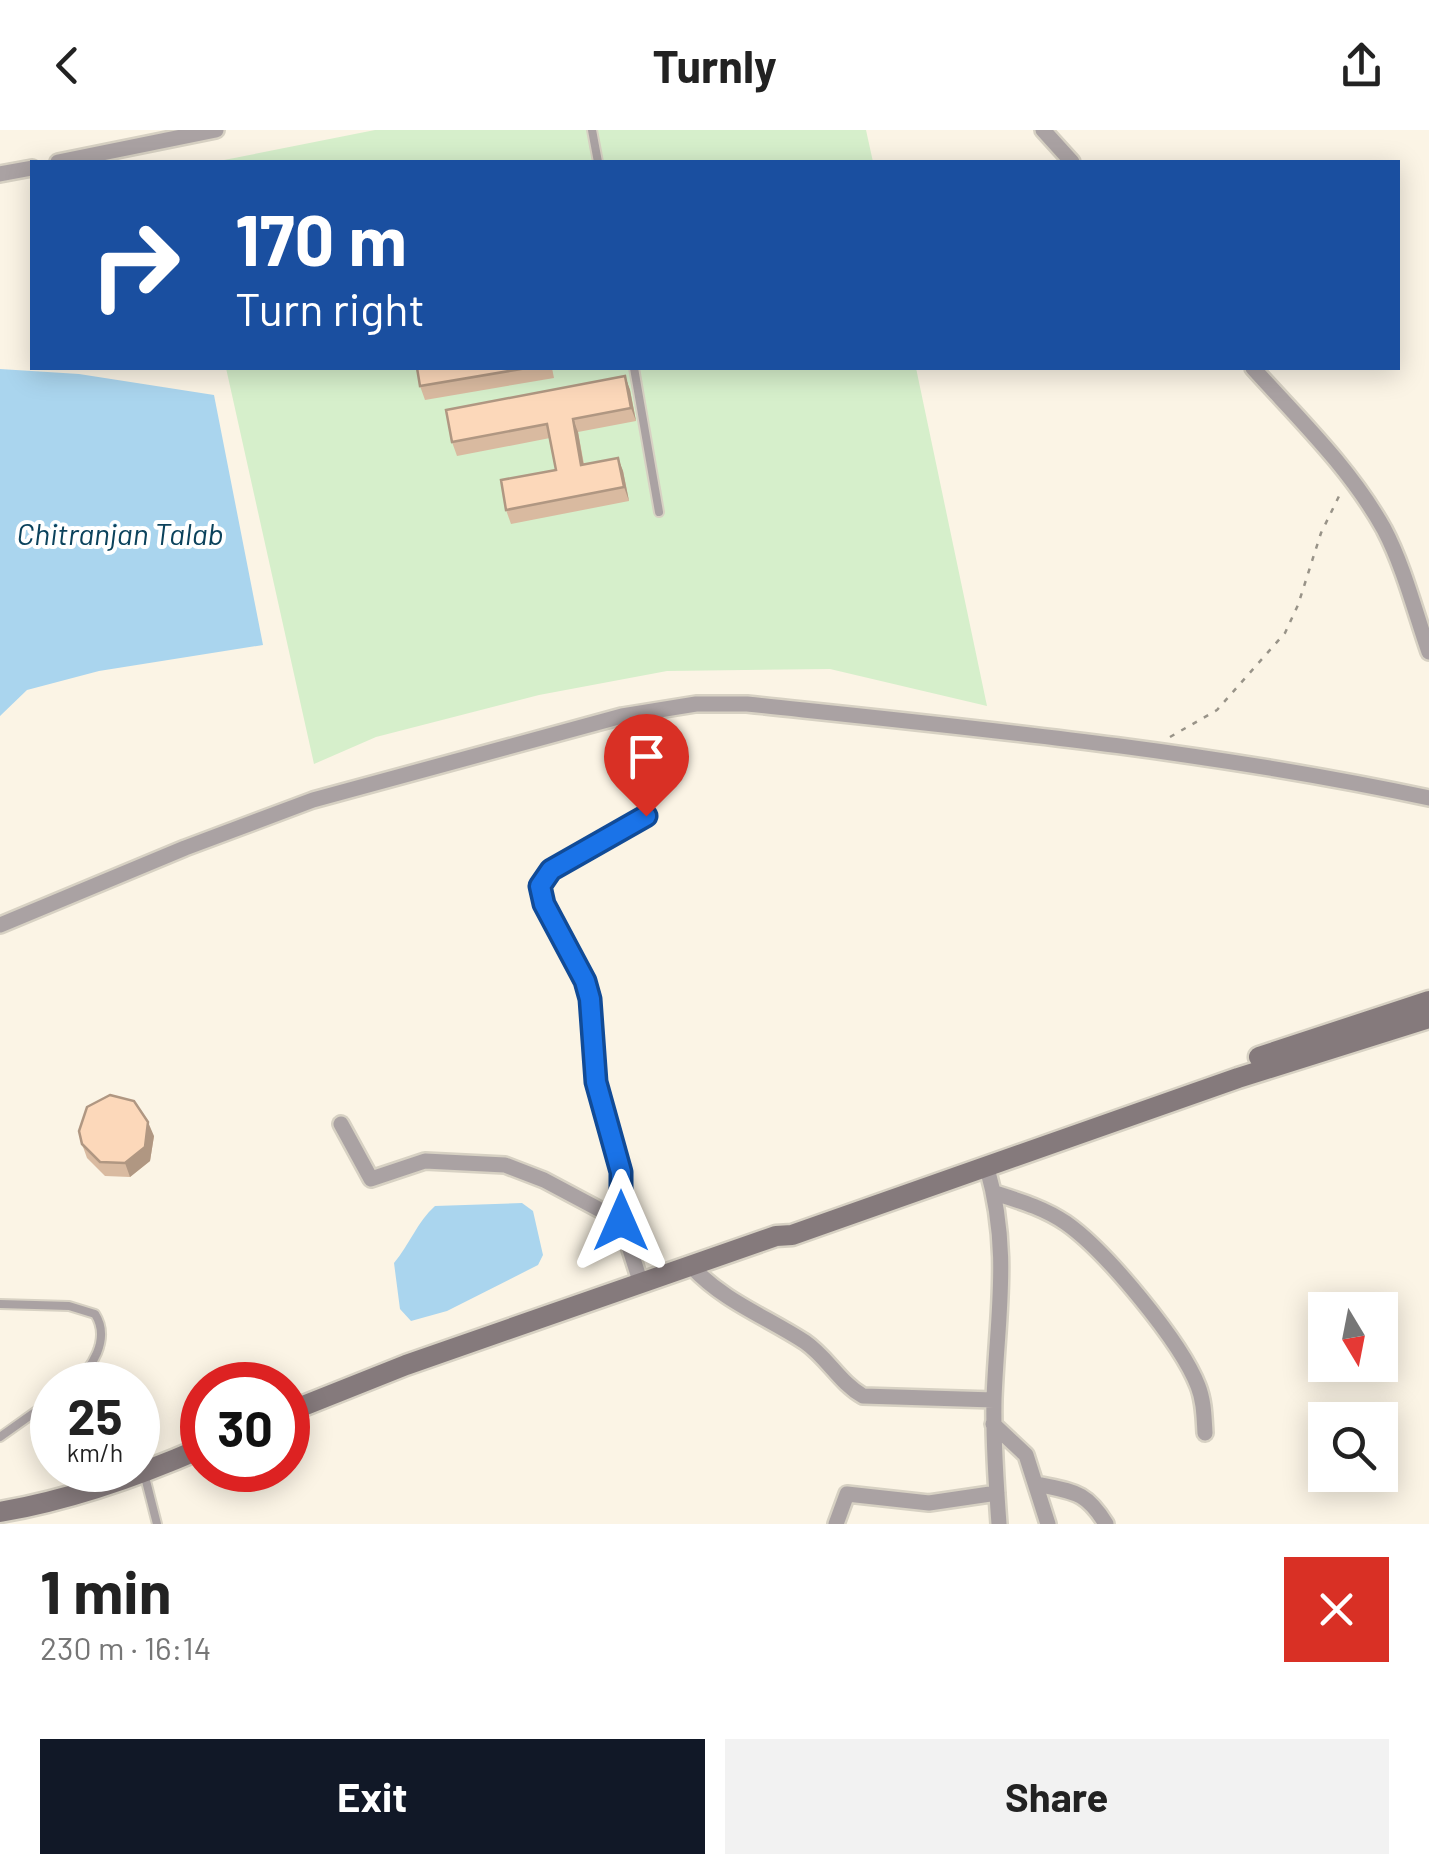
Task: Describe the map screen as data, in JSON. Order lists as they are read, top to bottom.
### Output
{
  "water": ["Chitranjan Talab"],
  "north": "bottom",
  "page": {
    "header": "Turnly",
    "turn": ["170 m", "Turn right"],
    "speed": "25 km/h",
    "limit": "30",
    "heading": ["1 min", "230 m · 16:14"],
    "buttons": ["Exit", "Share"]
  }
}
